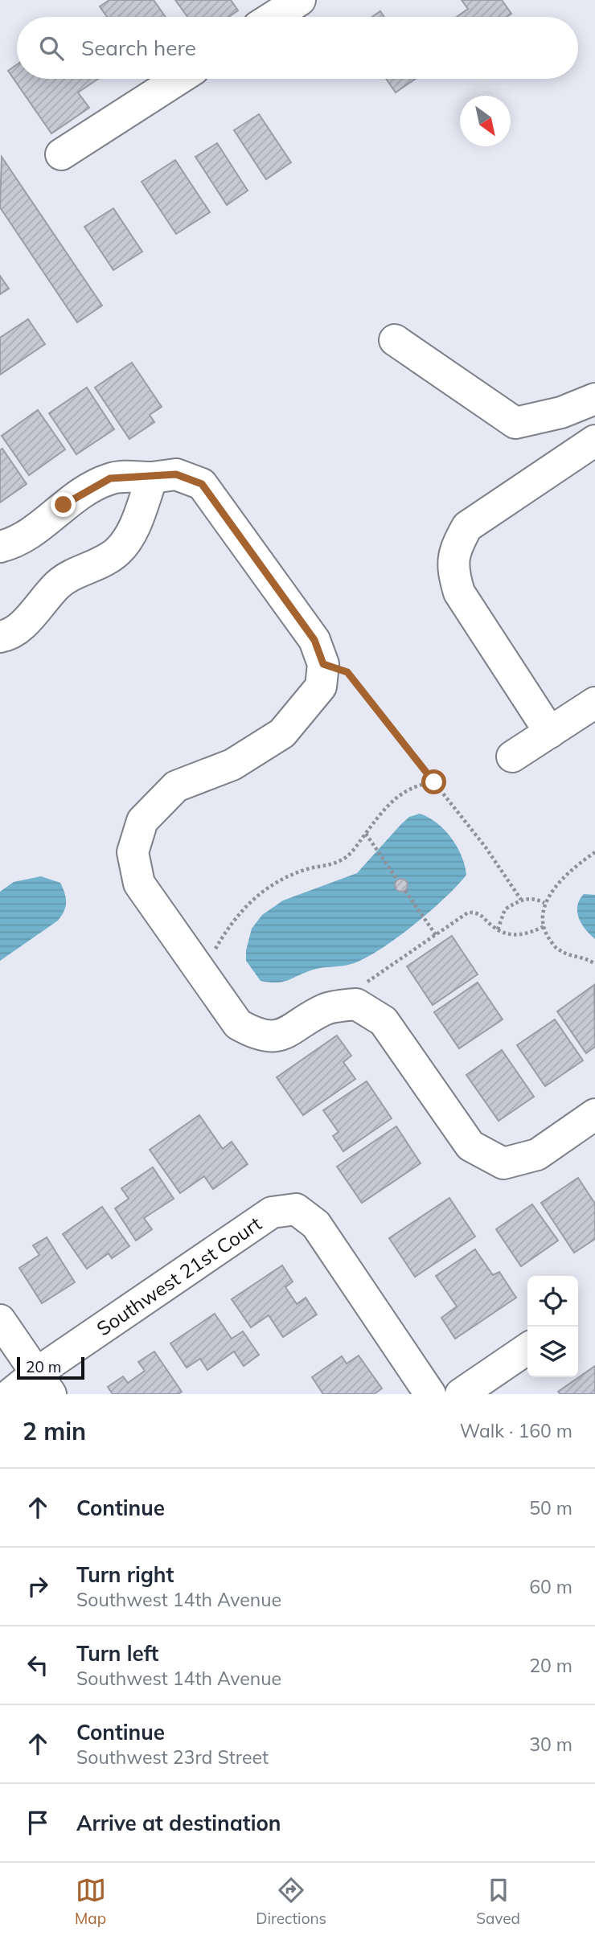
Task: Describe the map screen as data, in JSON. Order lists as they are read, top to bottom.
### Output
{
  "streets": {
    "street": ["Southwest 21st Court"]
  },
  "scale_bar": "20 m",
  "north": "bottom right",
  "page": {
    "search": "Search here",
    "scale": "20 m",
    "heading": ["2 min", "Walk · 160 m"],
    "list": [
      ["Continue", "50 m"],
      ["Turn right", "Southwest 14th Avenue", "60 m"],
      ["Turn left", "Southwest 14th Avenue", "20 m"],
      ["Continue", "Southwest 23rd Street", "30 m"],
      "Arrive at destination"
    ],
    "nav": ["Map", "Directions", "Saved"]
  }
}
